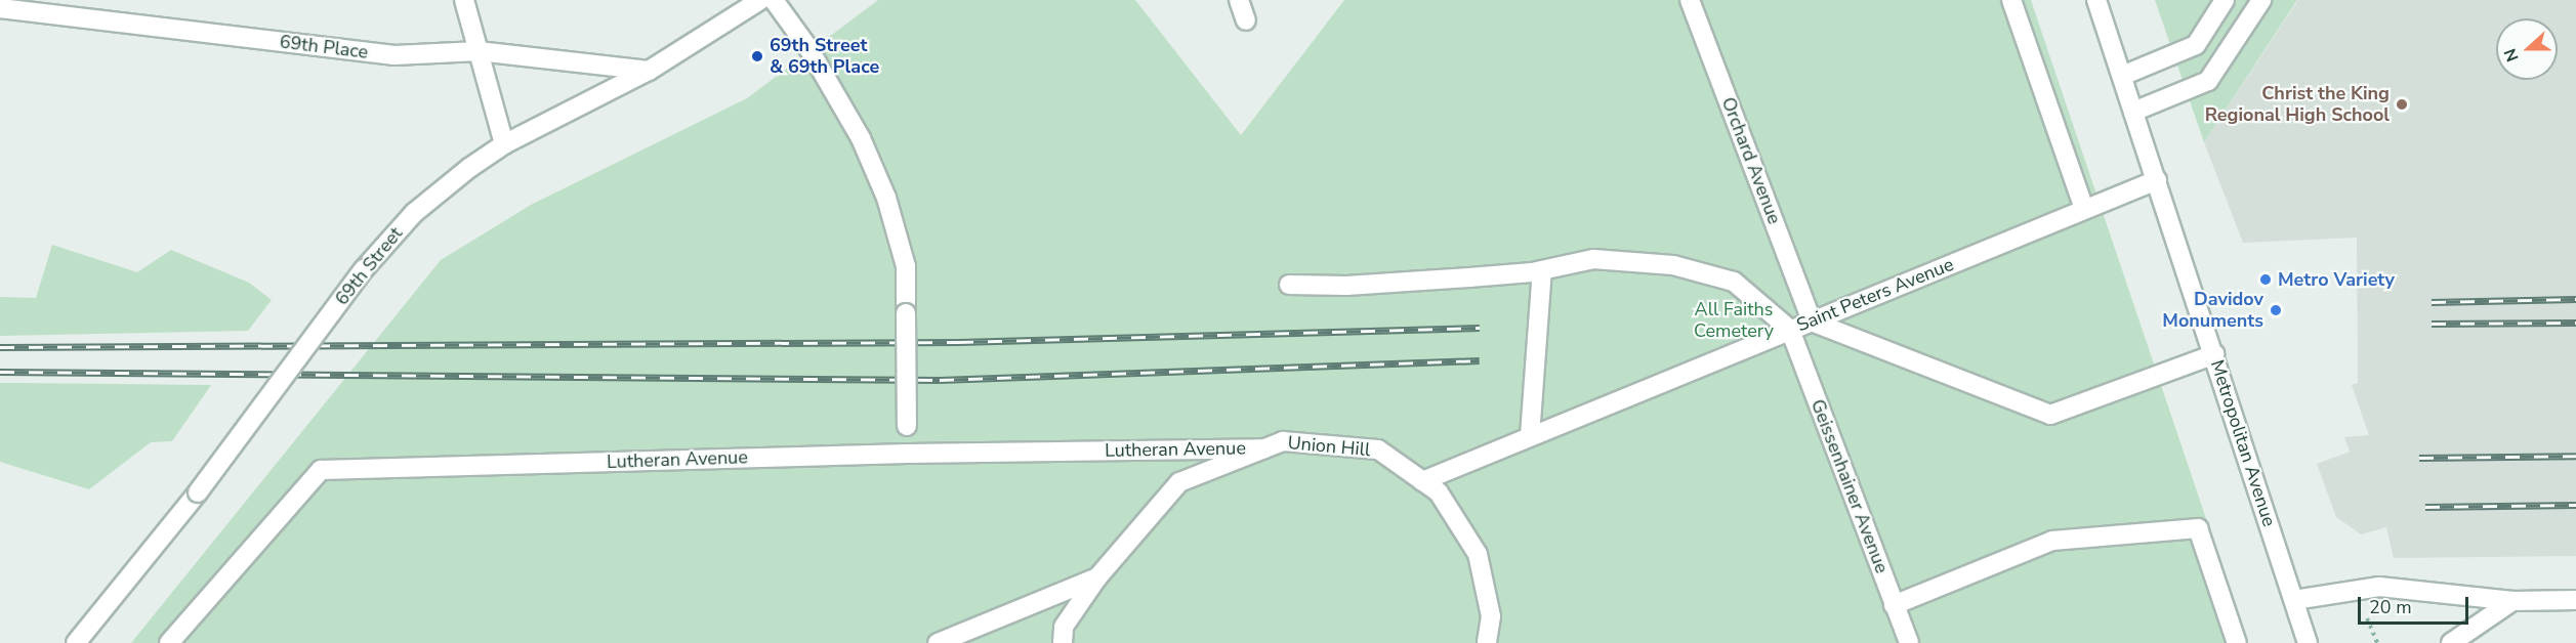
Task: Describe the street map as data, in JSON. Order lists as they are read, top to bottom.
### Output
{
  "streets": {
    "main road": [
      "69th Place",
      "Orchard Avenue",
      "69th Street",
      "Saint Peters Avenue",
      "Metropolitan Avenue",
      "Union Hill",
      "Lutheran Avenue",
      "Geissenhainer Avenue"
    ]
  },
  "crossings": [
    ["69th Place", "69th Street"],
    ["Orchard Avenue", "Saint Peters Avenue"],
    ["Saint Peters Avenue", "Metropolitan Avenue"],
    ["Saint Peters Avenue", "Union Hill"],
    ["Saint Peters Avenue", "Geissenhainer Avenue"],
    ["Union Hill", "Lutheran Avenue"]
  ],
  "parks": ["All Faiths Cemetery"],
  "places": [
    "69th Street & 69th Place",
    "Christ the King Regional High School",
    "Metro Variety",
    "Davidov Monuments"
  ],
  "scale_bar": "20 m",
  "north": "left"
}
